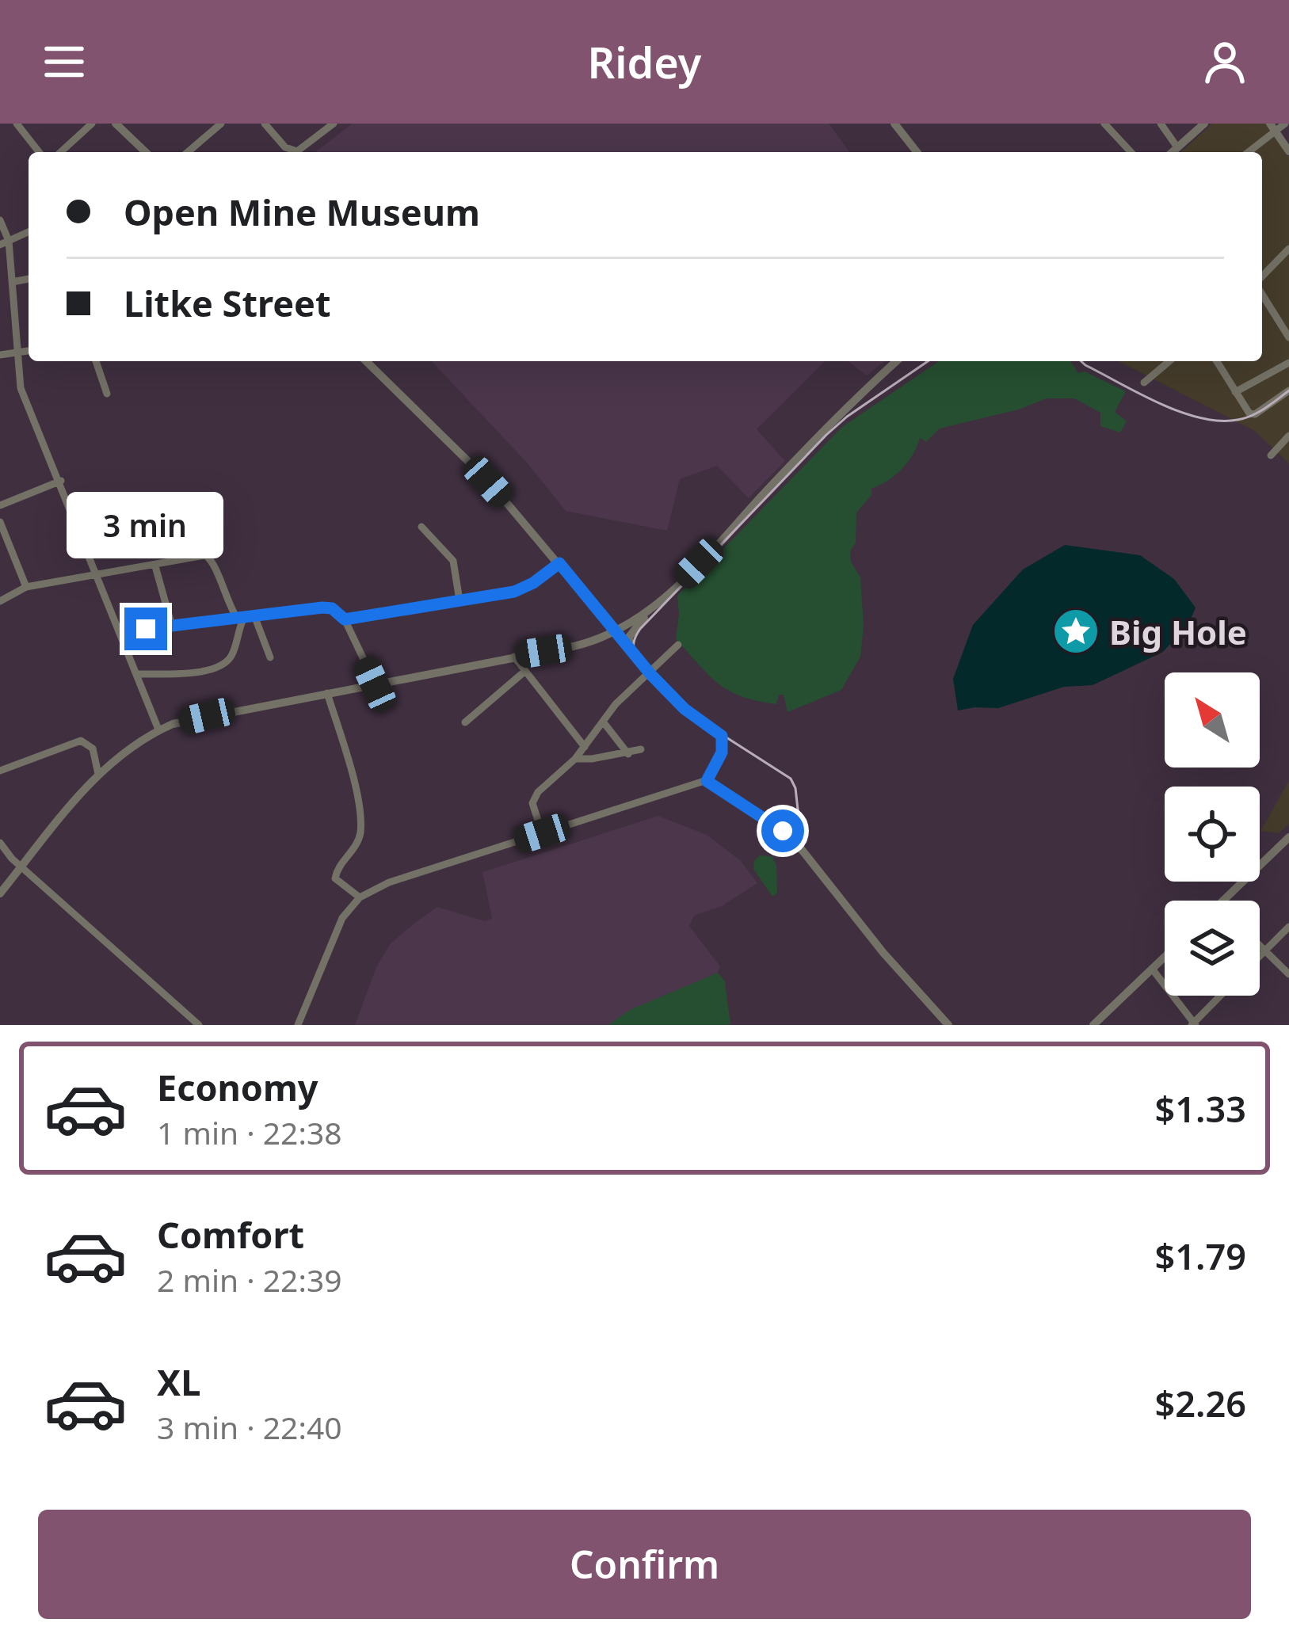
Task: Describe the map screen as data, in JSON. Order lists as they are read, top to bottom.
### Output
{
  "places": {
    "place": ["Big Hole"]
  },
  "north": "top left",
  "page": {
    "header": "Ridey",
    "banner": ["Open Mine Museum", "Litke Street"],
    "bubble": "3 min",
    "list": [
      {
        "name": "Economy",
        "note": "1 min · 22:38",
        "value": "$1.33"
      },
      {
        "name": "Comfort",
        "note": "2 min · 22:39",
        "value": "$1.79"
      },
      {
        "name": "XL",
        "note": "3 min · 22:40",
        "value": "$2.26"
      }
    ],
    "buttons": "Confirm"
  }
}
